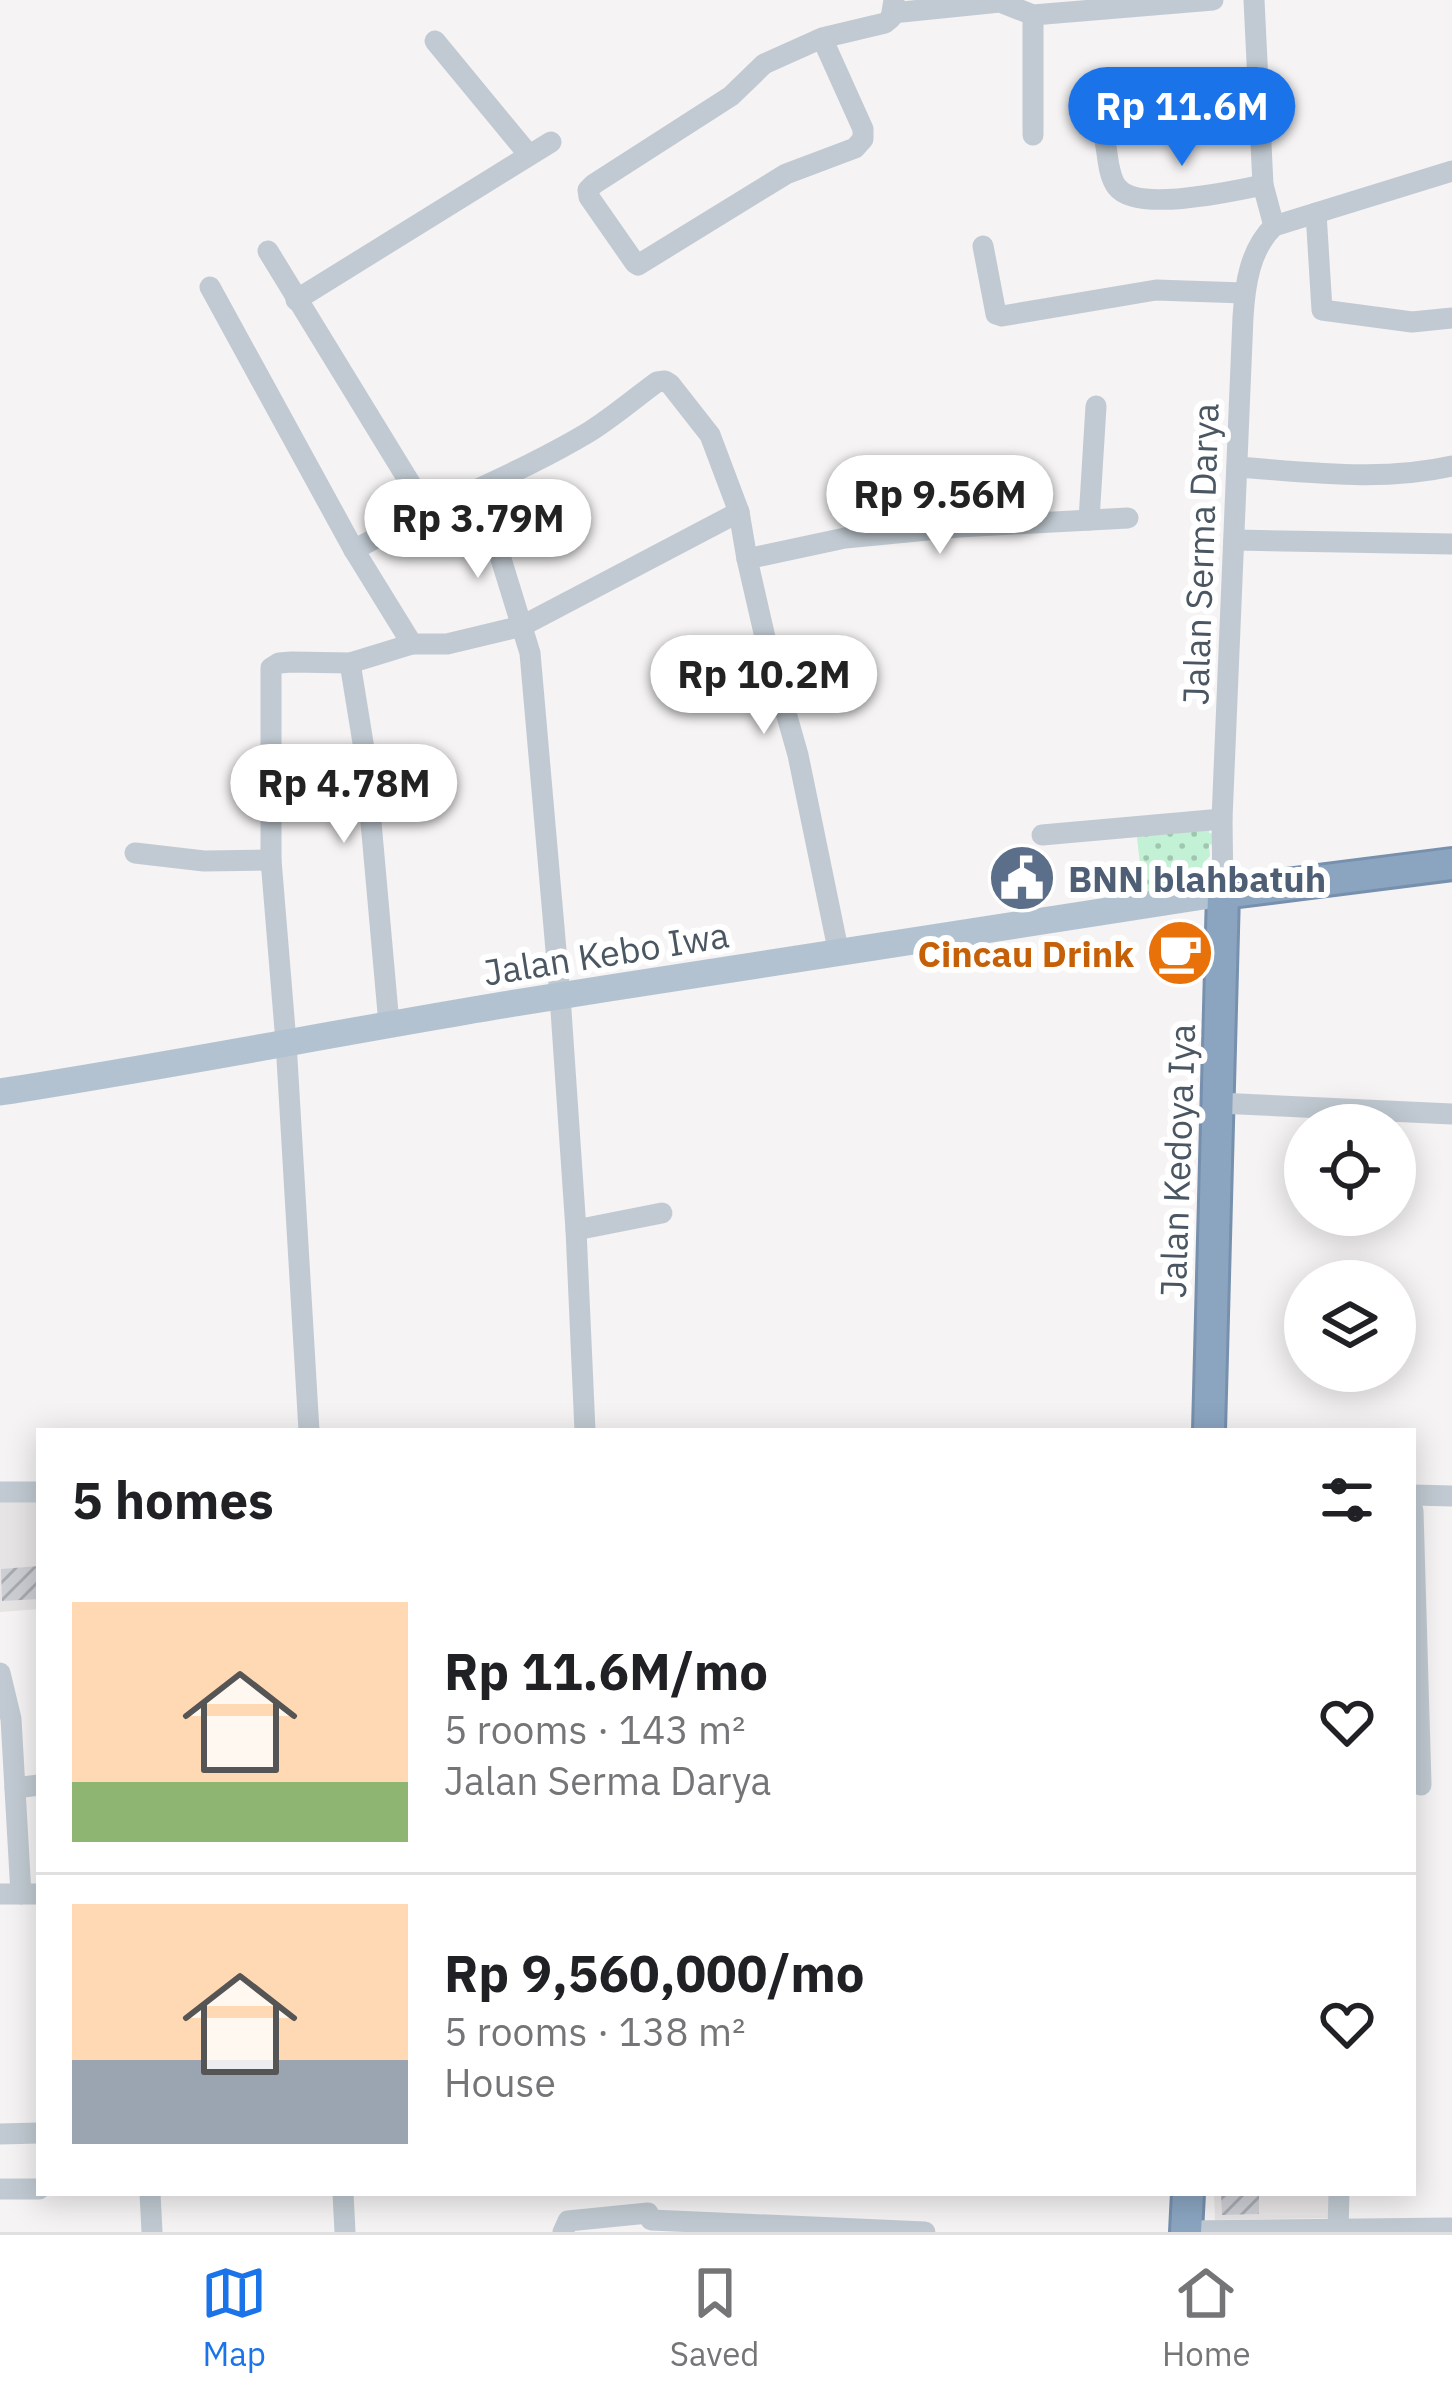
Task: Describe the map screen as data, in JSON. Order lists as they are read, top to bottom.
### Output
{
  "streets": {
    "highway": ["Jalan Kedoya Iya"],
    "main road": ["Jalan Kebo Iwa"],
    "street": ["Jalan Serma Darya"]
  },
  "crossings": [
    ["Jalan Serma Darya", "Jalan Kebo Iwa"],
    ["Jalan Serma Darya", "Jalan Kedoya Iya"],
    ["Jalan Kebo Iwa", "Jalan Kedoya Iya"]
  ],
  "places": {
    "public building": ["BNN blahbatuh"],
    "cafe": ["Cincau Drink"]
  },
  "page": {
    "price": [
      "Rp 11.6M",
      "Rp 9.56M",
      "Rp 3.79M",
      "Rp 10.2M",
      "Rp 4.78M"
    ],
    "heading": "5 homes",
    "list": [
      {
        "name": "Rp 11.6M/mo",
        "note": "5 rooms · 143 m² · Jalan Serma Darya"
      },
      {
        "name": "Rp 9,560,000/mo",
        "note": "5 rooms · 138 m² · House"
      }
    ],
    "tabs": ["Map", "Saved", "Home"]
  }
}
